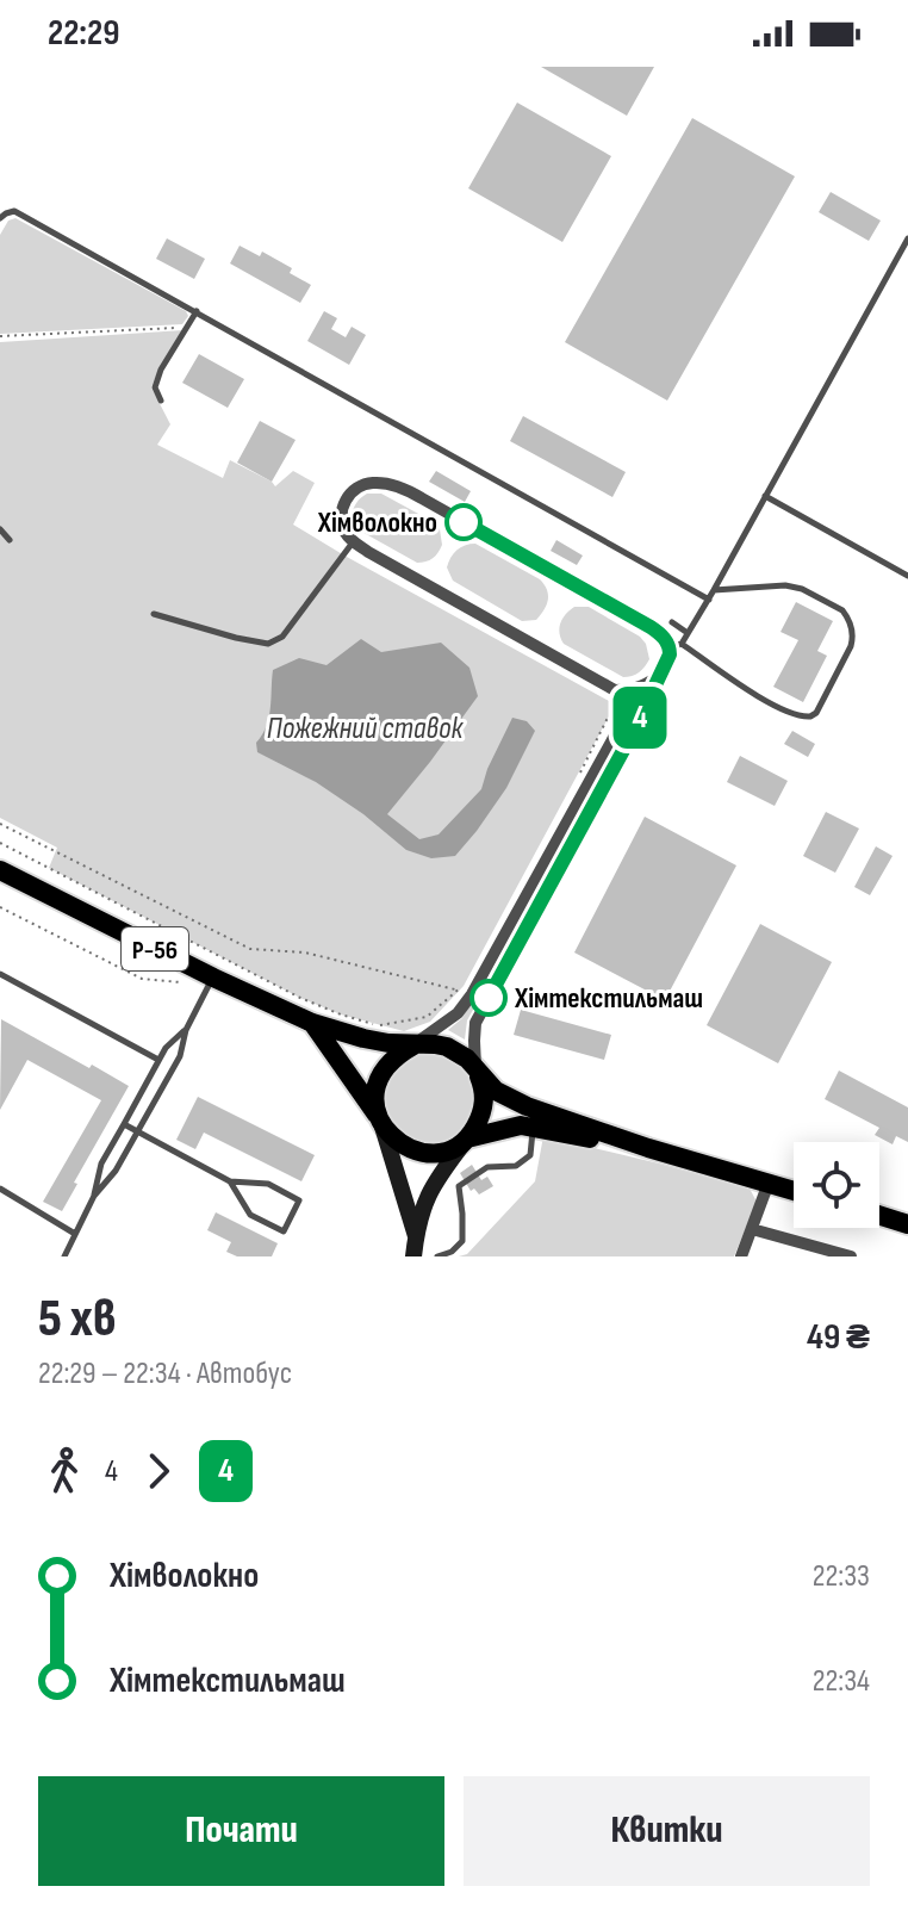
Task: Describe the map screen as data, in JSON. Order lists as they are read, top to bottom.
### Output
{
  "streets": {
    "main road": ["Р-56"]
  },
  "water": ["Пожежний ставок"],
  "places": ["Хімволокно", "Хімтекстильмаш"],
  "lines": ["bus line 4"],
  "page": {
    "status": "22:29",
    "on_map": "4",
    "heading": ["5 хв", "22:29 – 22:34 · Автобус", "49 ₴"],
    "legs": ["4", "4"],
    "list": [
      {
        "name": "Хімволокно",
        "value": "22:33"
      },
      {
        "name": "Хімтекстильмаш",
        "value": "22:34"
      }
    ],
    "buttons": ["Почати", "Квитки"]
  }
}
